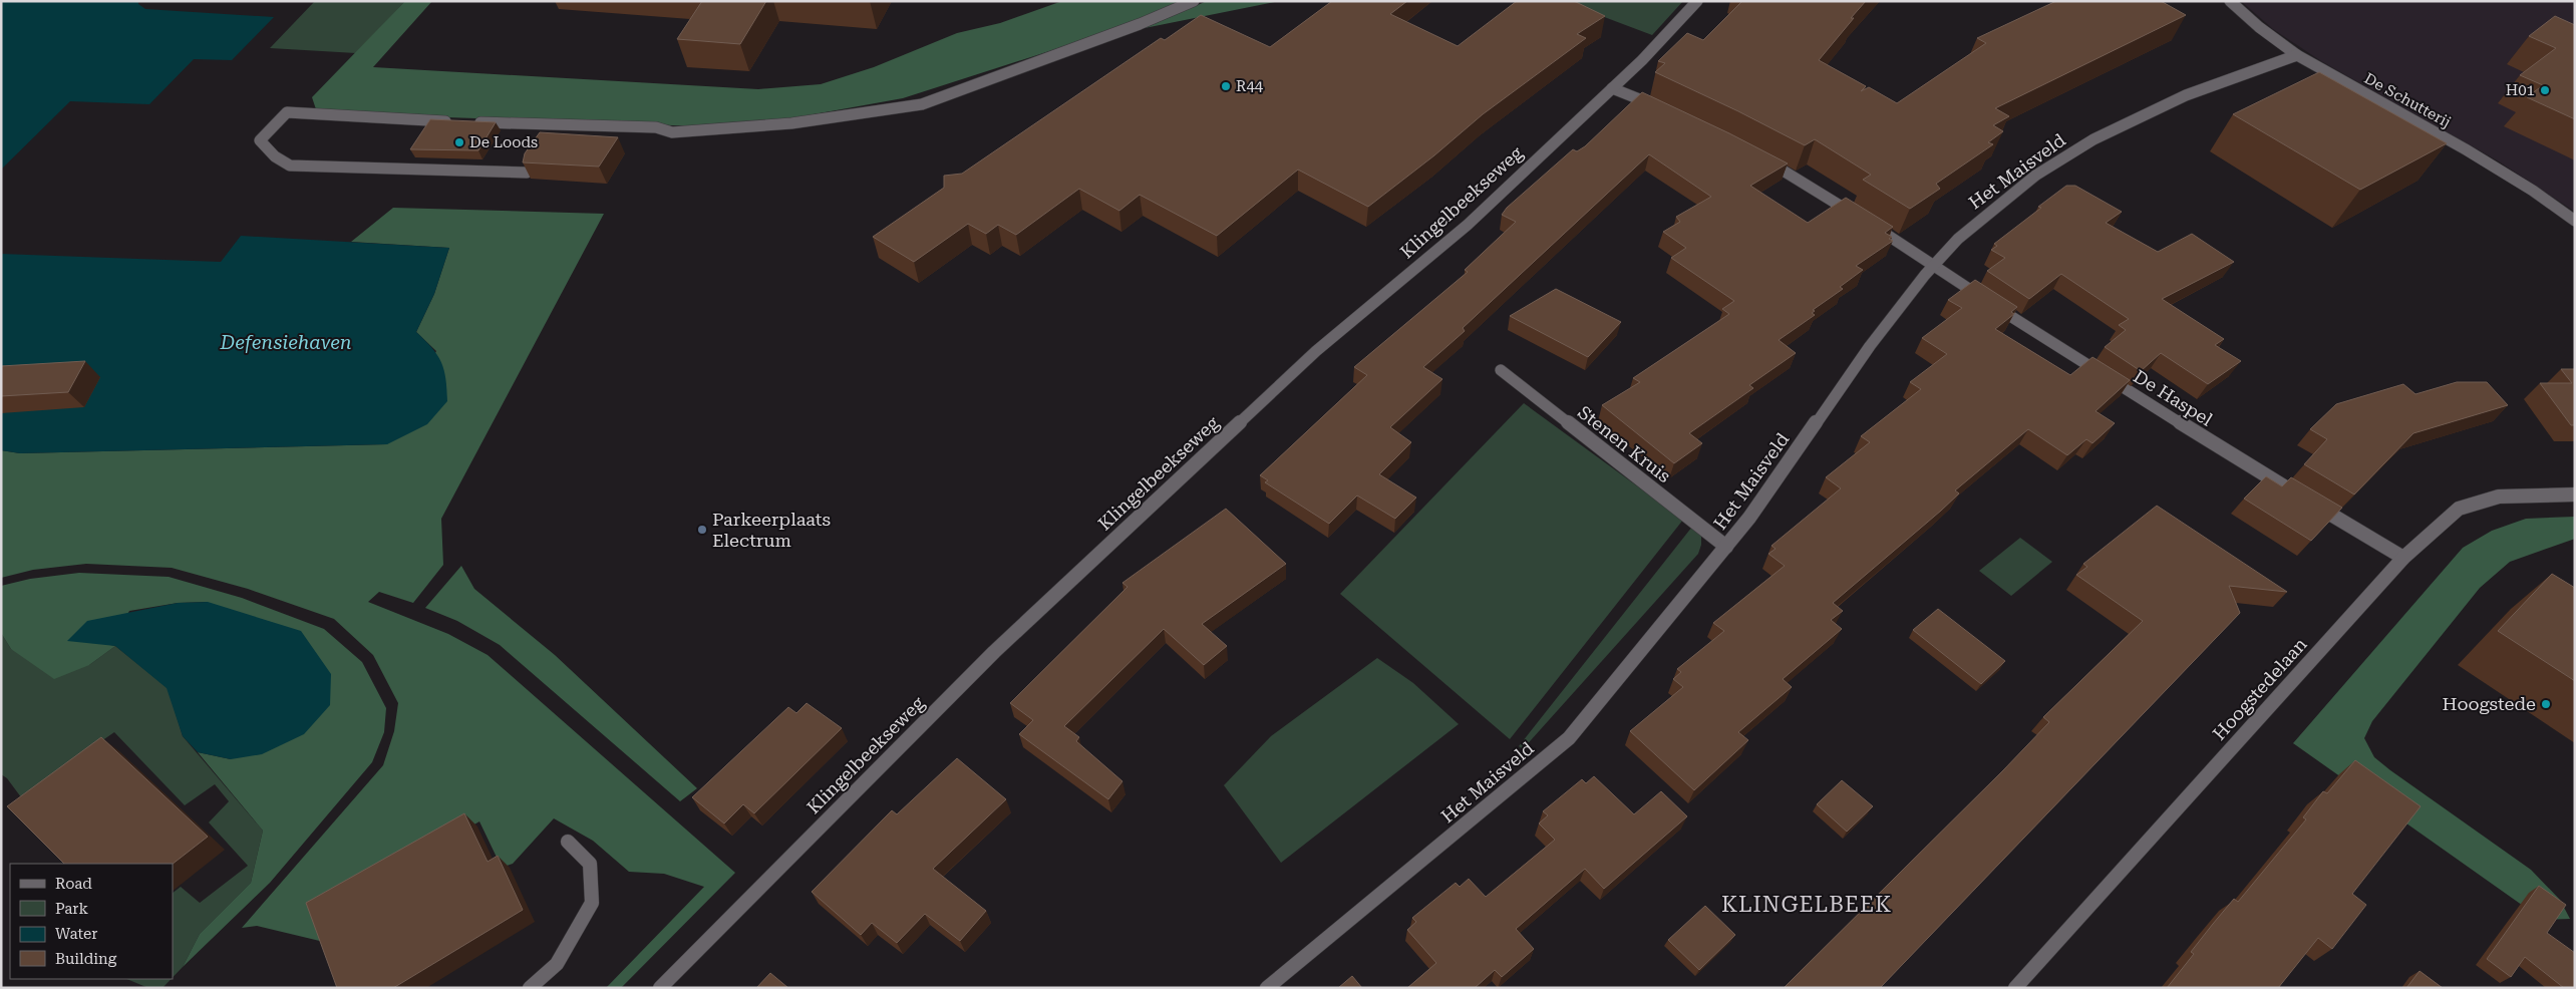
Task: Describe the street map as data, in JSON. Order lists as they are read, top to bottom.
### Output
{
  "streets": {
    "street": [
      "De Schutterij",
      "Het Maisveld",
      "Klingelbeekseweg",
      "De Haspel",
      "Stenen Kruis",
      "Hoogstedelaan"
    ]
  },
  "crossings": [
    ["De Schutterij", "Het Maisveld"],
    ["Het Maisveld", "De Haspel"],
    ["Het Maisveld", "Stenen Kruis"],
    ["De Haspel", "Hoogstedelaan"]
  ],
  "districts": ["KLINGELBEEK"],
  "water": ["Defensiehaven"],
  "places": [
    "R44",
    "H01",
    "De Loods",
    "Parkeerplaats Electrum",
    "Hoogstede"
  ],
  "legend": [
    "Road",
    "Park",
    "Water",
    "Building"
  ]
}
